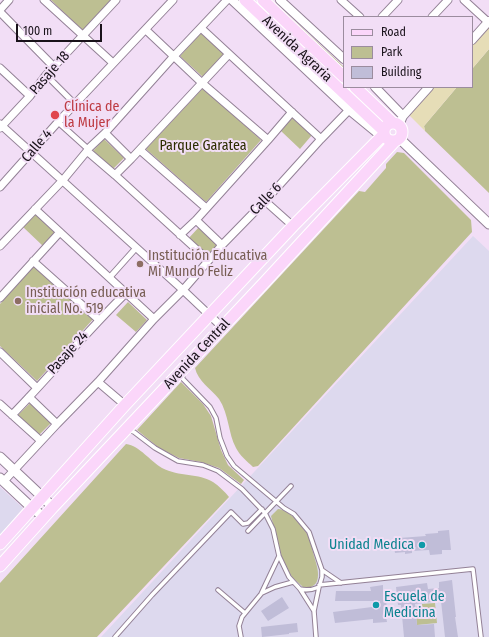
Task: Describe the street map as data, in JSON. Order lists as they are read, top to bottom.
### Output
{
  "streets": {
    "main road": ["Avenida Agraria", "Avenida Central"],
    "street": [
      "Pasaje 18",
      "Calle 4",
      "Calle 6",
      "Pasaje 24"
    ]
  },
  "crossings": [
    ["Avenida Agraria", "Avenida Central"]
  ],
  "parks": ["Parque Garatea"],
  "places": [
    "Clínica de la Mujer",
    "Institución Educativa Mi Mundo Feliz",
    "Institución educativa inicial No. 519",
    "Unidad Medica",
    "Escuela de Medicina"
  ],
  "legend": ["Road", "Park", "Building"],
  "scale_bar": "100 m"
}
